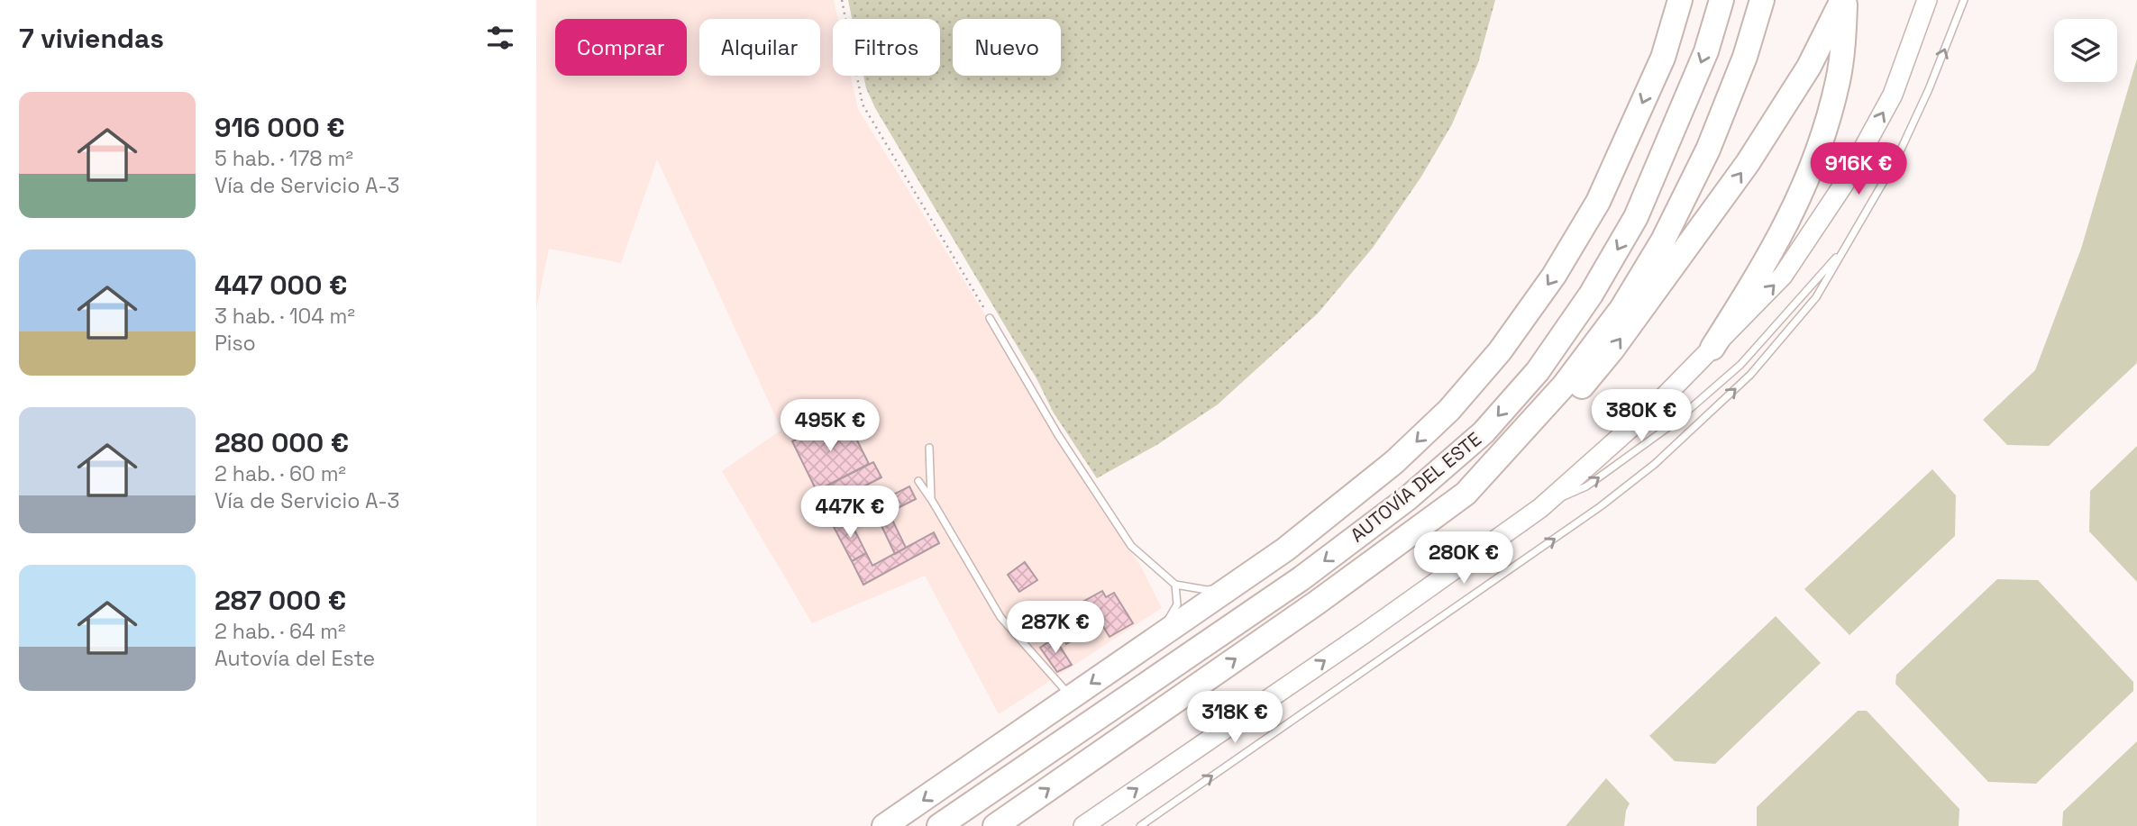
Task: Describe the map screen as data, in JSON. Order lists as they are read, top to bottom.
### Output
{
  "streets": {
    "highway": ["AUTOVÍA DEL ESTE"]
  },
  "page": {
    "heading": "7 viviendas",
    "chip": [
      "Comprar",
      "Alquilar",
      "Filtros",
      "Nuevo"
    ],
    "list": [
      {
        "name": "916 000 €",
        "note": "5 hab. · 178 m² · Vía de Servicio A-3"
      },
      {
        "name": "447 000 €",
        "note": "3 hab. · 104 m² · Piso"
      },
      {
        "name": "280 000 €",
        "note": "2 hab. · 60 m² · Vía de Servicio A-3"
      },
      {
        "name": "287 000 €",
        "note": "2 hab. · 64 m² · Autovía del Este"
      }
    ],
    "price": [
      "916K €",
      "380K €",
      "495K €",
      "447K €",
      "280K €",
      "287K €",
      "318K €"
    ]
  }
}
